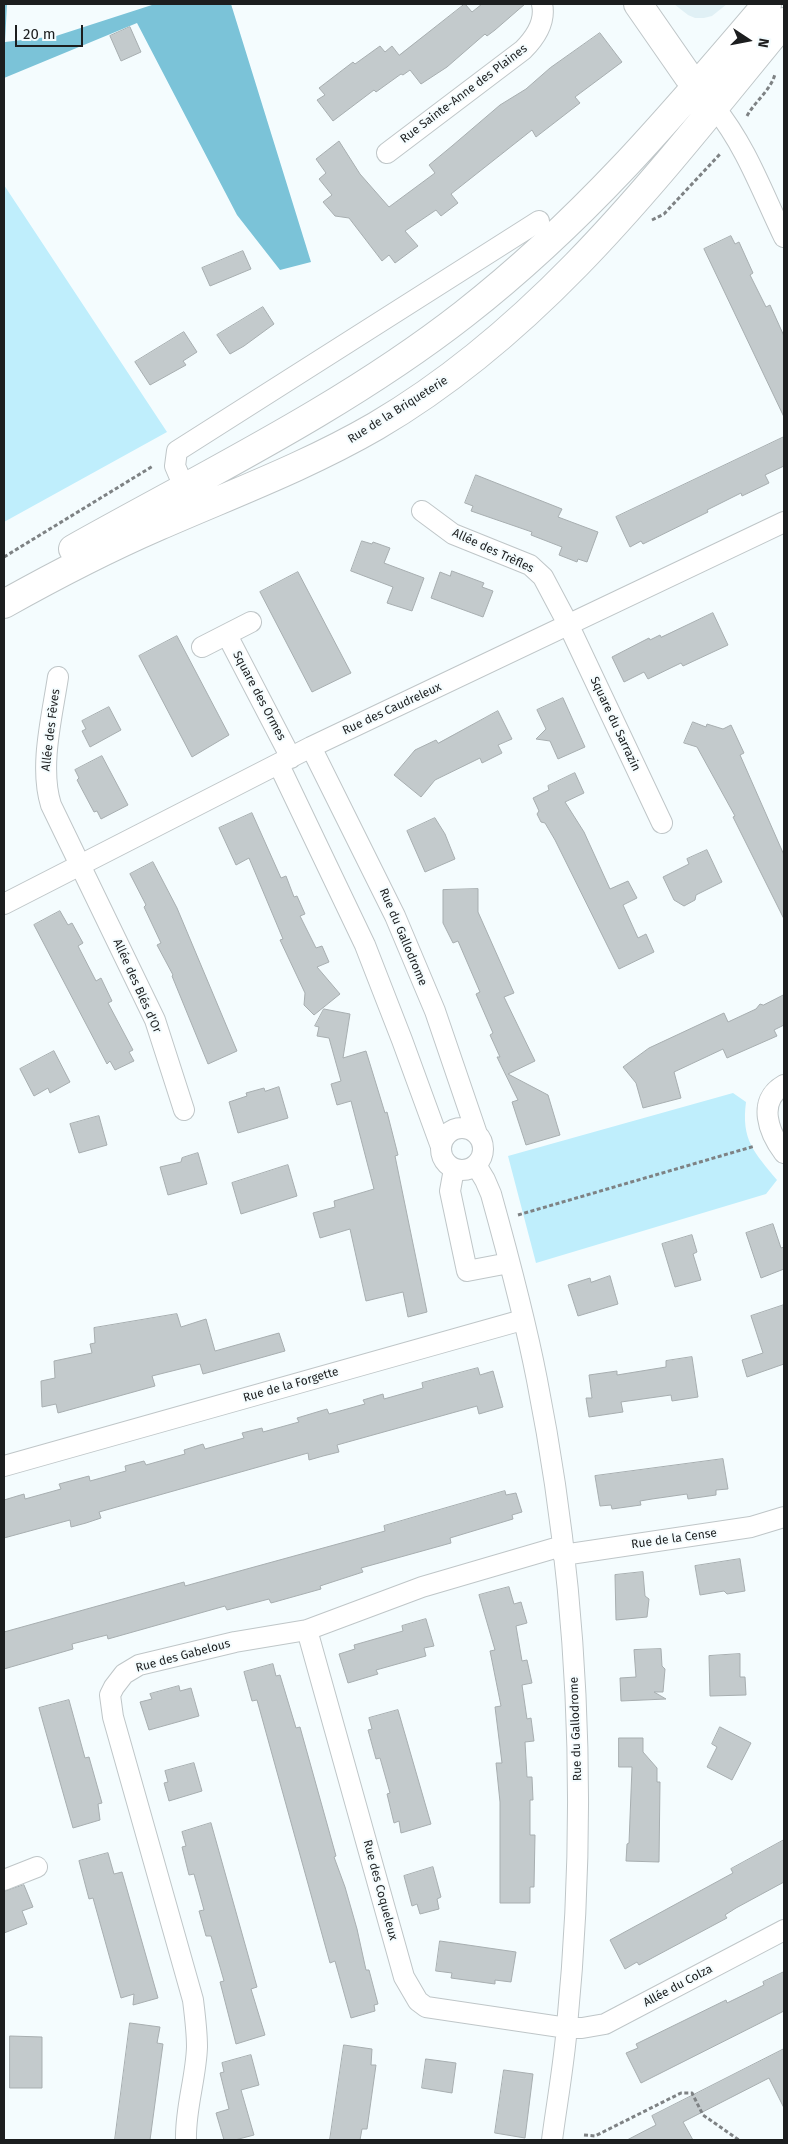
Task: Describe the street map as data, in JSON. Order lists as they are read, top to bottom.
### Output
{
  "streets": {
    "street": [
      "Rue Sainte-Anne des Plaines",
      "Rue de la Briqueterie",
      "Allée des Trèfles",
      "Square des Ormes",
      "Rue des Caudreleux",
      "Square du Sarrazin",
      "Allée des Fèves",
      "Rue du Gallodrome",
      "Allée des Blés d'Or",
      "Rue de la Forgette",
      "Rue de la Cense",
      "Rue des Gabelous",
      "Rue des Coqueleux",
      "Allée du Colza"
    ]
  },
  "crossings": [
    ["Allée des Trèfles", "Rue des Caudreleux"],
    ["Allée des Trèfles", "Square du Sarrazin"],
    ["Square des Ormes", "Rue des Caudreleux"],
    ["Rue des Caudreleux", "Square du Sarrazin"],
    ["Rue des Caudreleux", "Allée des Fèves"],
    ["Rue des Caudreleux", "Rue du Gallodrome"],
    ["Rue des Caudreleux", "Allée des Blés d'Or"],
    ["Allée des Fèves", "Allée des Blés d'Or"],
    ["Rue du Gallodrome", "Rue de la Forgette"],
    ["Rue du Gallodrome", "Rue de la Cense"],
    ["Rue du Gallodrome", "Rue des Gabelous"],
    ["Rue du Gallodrome", "Rue des Coqueleux"],
    ["Rue du Gallodrome", "Allée du Colza"],
    ["Rue de la Cense", "Rue des Gabelous"],
    ["Rue des Gabelous", "Rue des Coqueleux"],
    ["Rue des Coqueleux", "Allée du Colza"]
  ],
  "scale_bar": "20 m",
  "north": "right"
}
